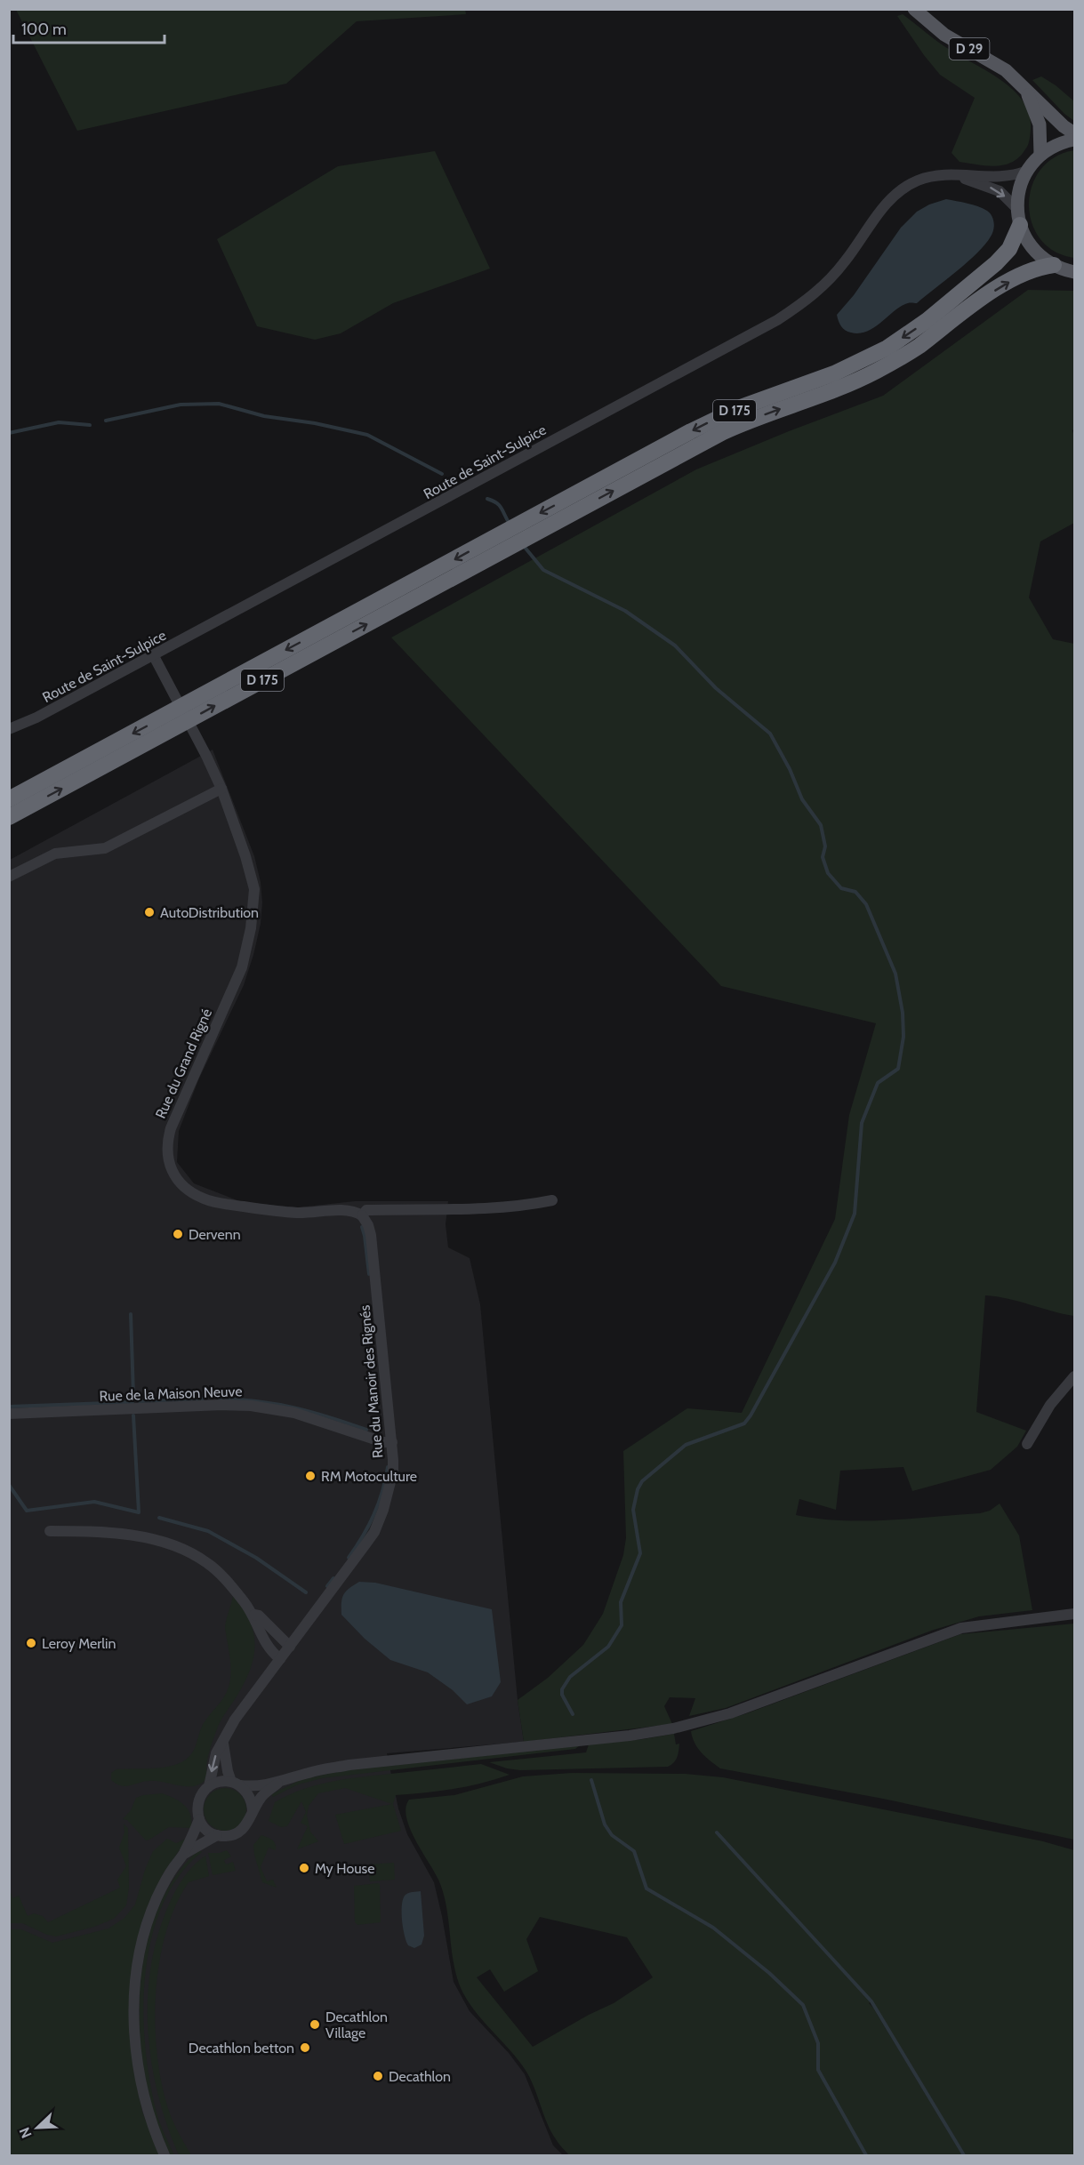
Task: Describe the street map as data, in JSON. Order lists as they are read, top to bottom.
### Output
{
  "streets": {
    "highway": ["D 175"],
    "main road": ["D 29"],
    "street": [
      "Route de Saint-Sulpice",
      "Rue du Grand Rigné",
      "Rue du Manoir des Rignés",
      "Rue de la Maison Neuve"
    ]
  },
  "crossings": [
    ["Route de Saint-Sulpice", "Rue du Grand Rigné"],
    ["Rue du Grand Rigné", "Rue du Manoir des Rignés"],
    ["Rue du Manoir des Rignés", "Rue de la Maison Neuve"]
  ],
  "places": [
    "AutoDistribution",
    "Dervenn",
    "RM Motoculture",
    "Leroy Merlin",
    "My House",
    "Decathlon Village",
    "Decathlon betton",
    "Decathlon"
  ],
  "scale_bar": "100 m",
  "north": "bottom left"
}
